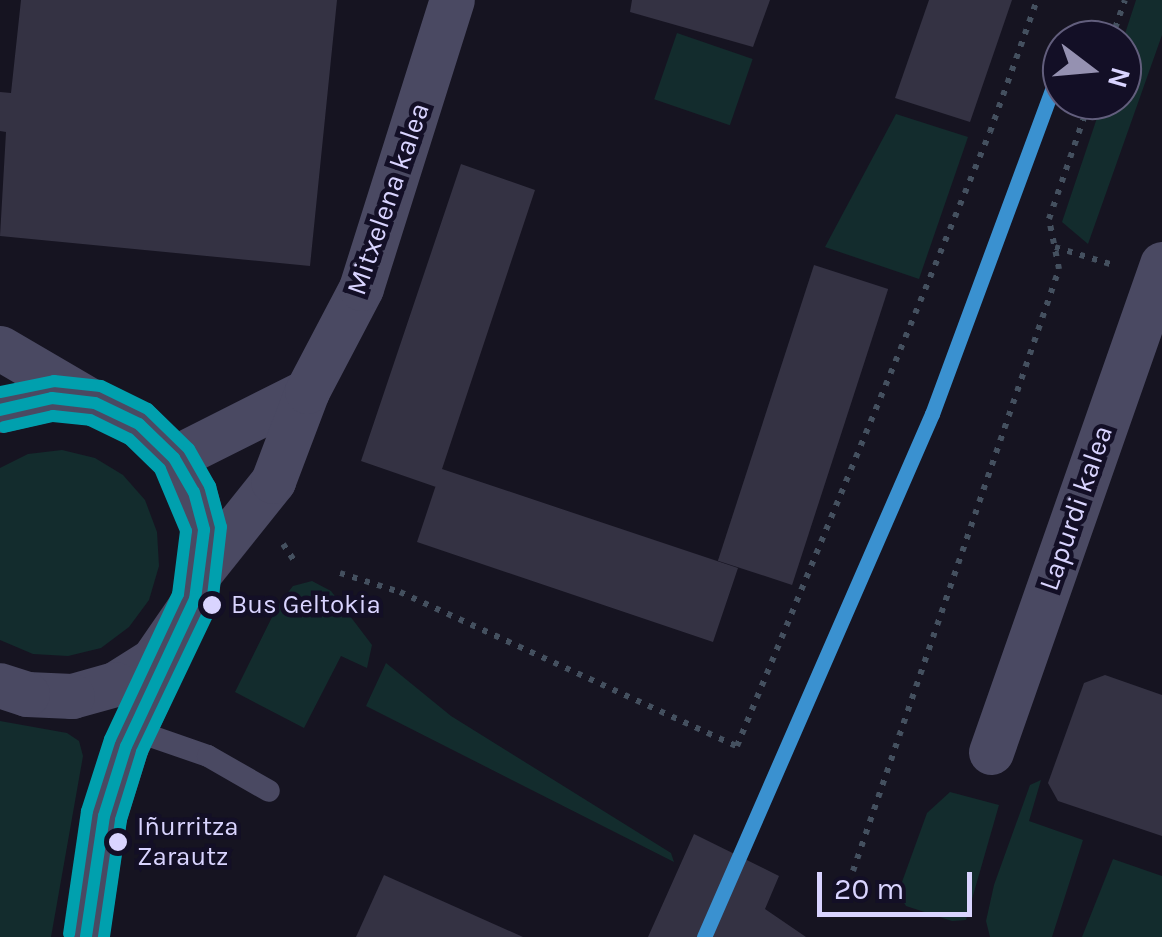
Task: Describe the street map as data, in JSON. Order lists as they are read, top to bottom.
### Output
{
  "streets": {
    "street": ["Mitxelena kalea", "Lapurdi kalea"]
  },
  "places": ["Bus Geltokia", "Iñurritza Zarautz"],
  "scale_bar": "20 m",
  "north": "right"
}
